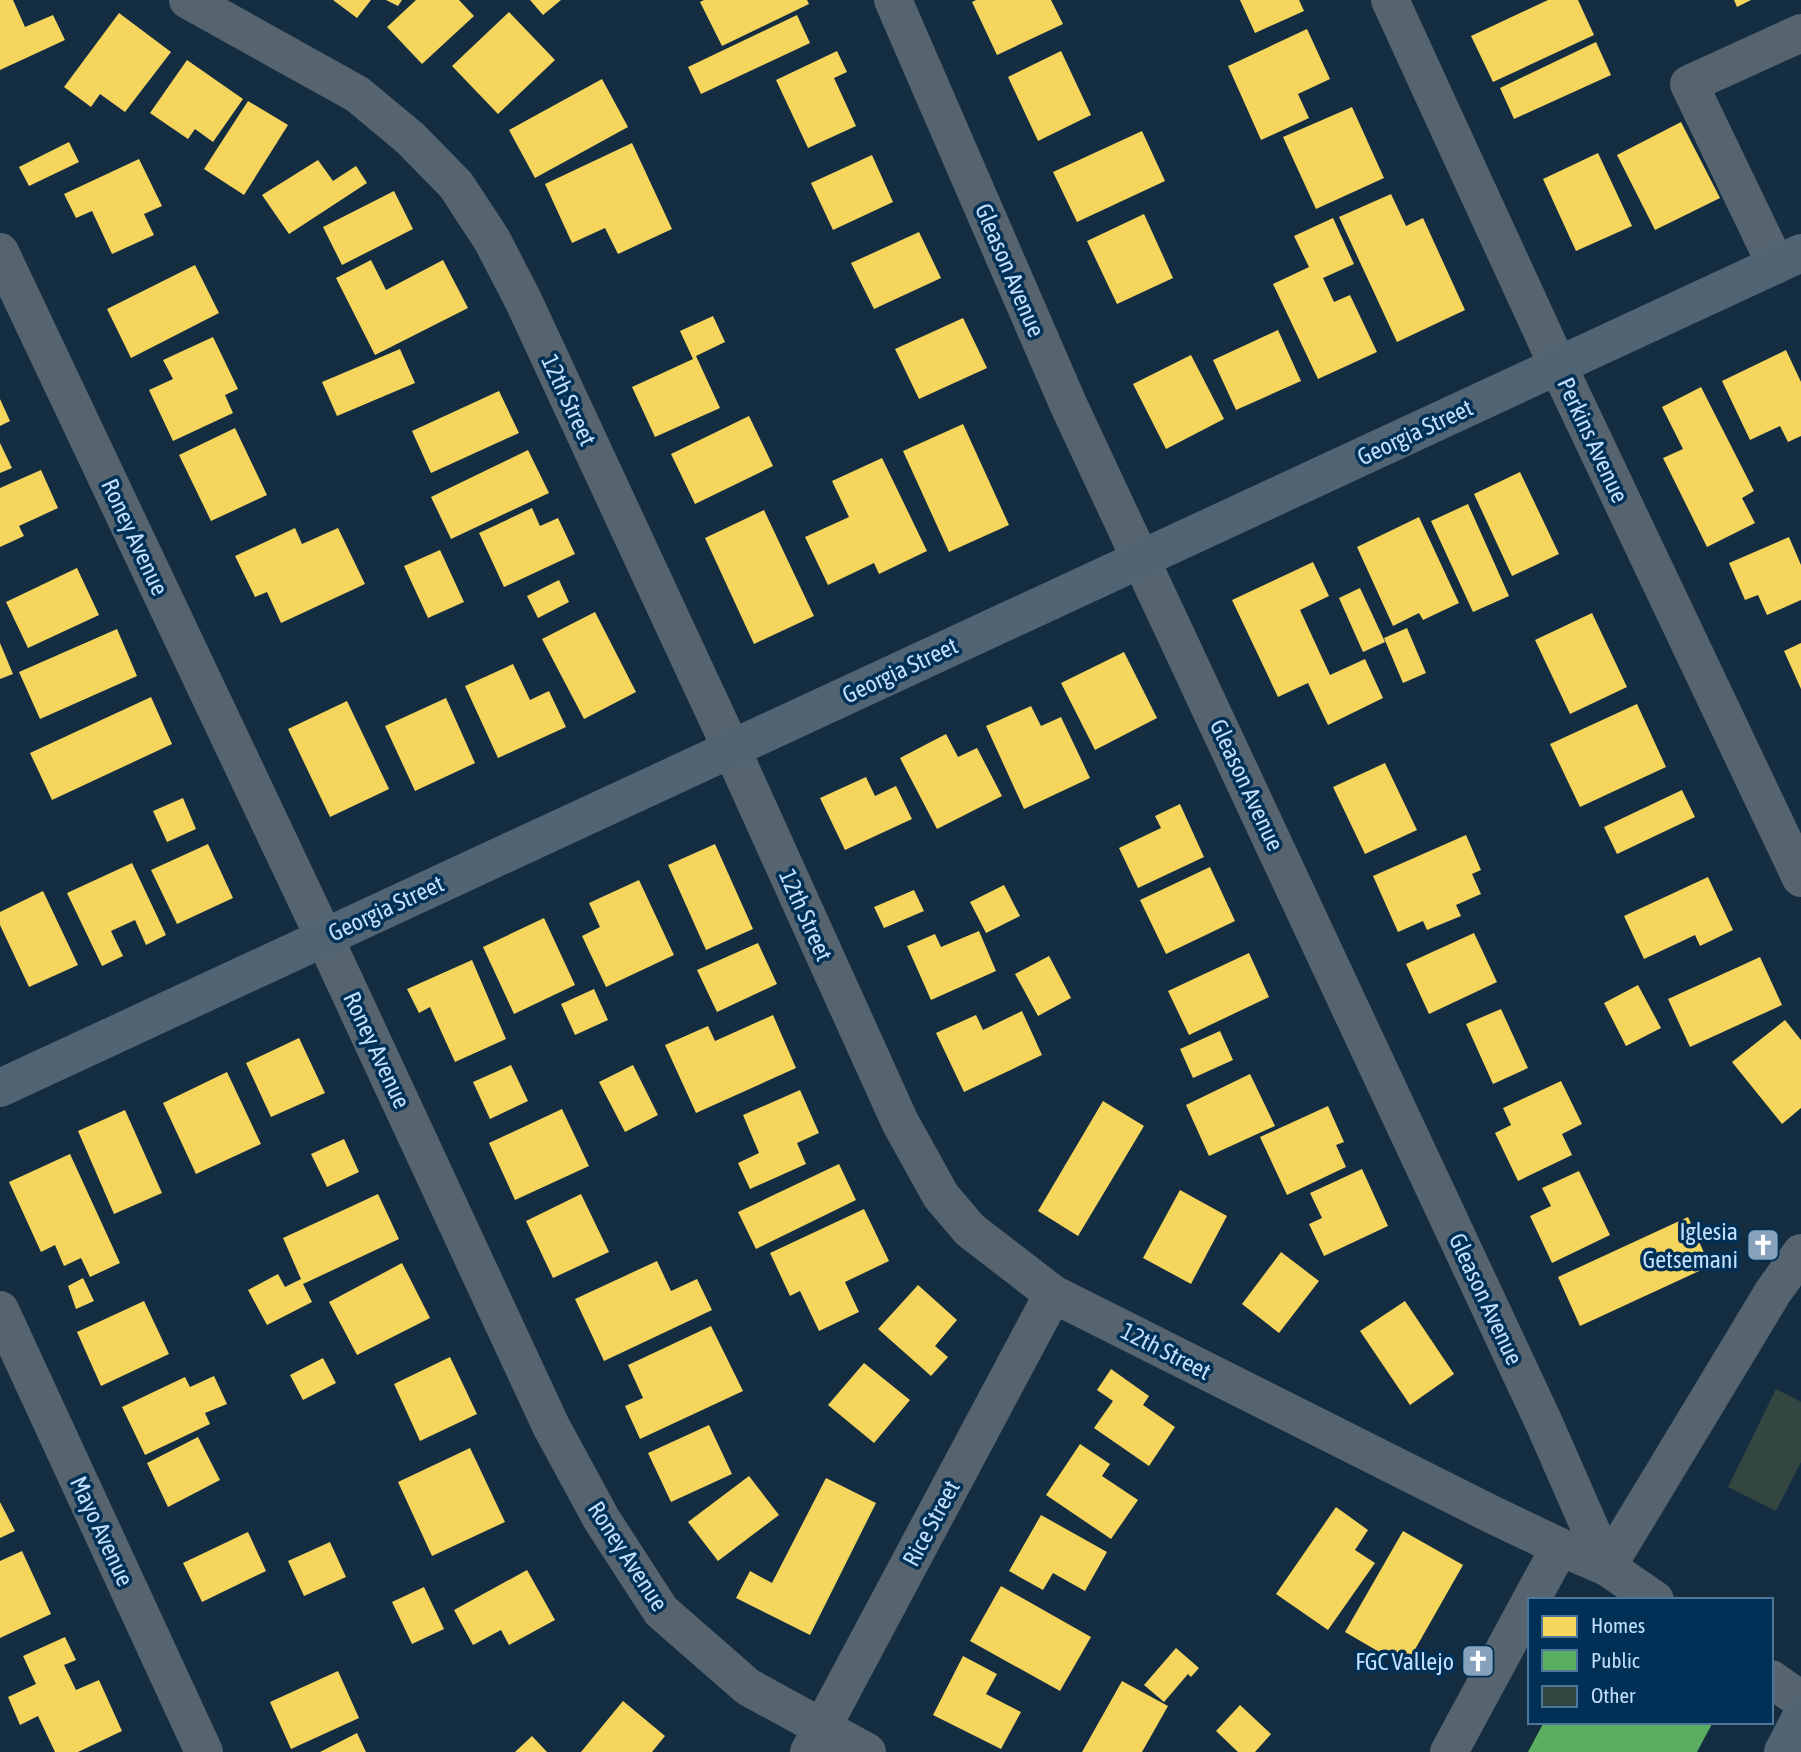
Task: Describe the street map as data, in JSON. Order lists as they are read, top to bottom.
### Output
{
  "streets": {
    "main road": ["Georgia Street"],
    "street": [
      "Gleason Avenue",
      "12th Street",
      "Perkins Avenue",
      "Roney Avenue",
      "Rice Street",
      "Mayo Avenue"
    ]
  },
  "crossings": [
    ["Gleason Avenue", "12th Street"],
    ["Gleason Avenue", "Georgia Street"],
    ["12th Street", "Georgia Street"],
    ["12th Street", "Rice Street"],
    ["Georgia Street", "Perkins Avenue"],
    ["Georgia Street", "Roney Avenue"],
    ["Roney Avenue", "Rice Street"]
  ],
  "places": {
    "church": ["Iglesia Getsemani", "FGC Vallejo"]
  },
  "legend": ["Homes", "Public", "Other"]
}
